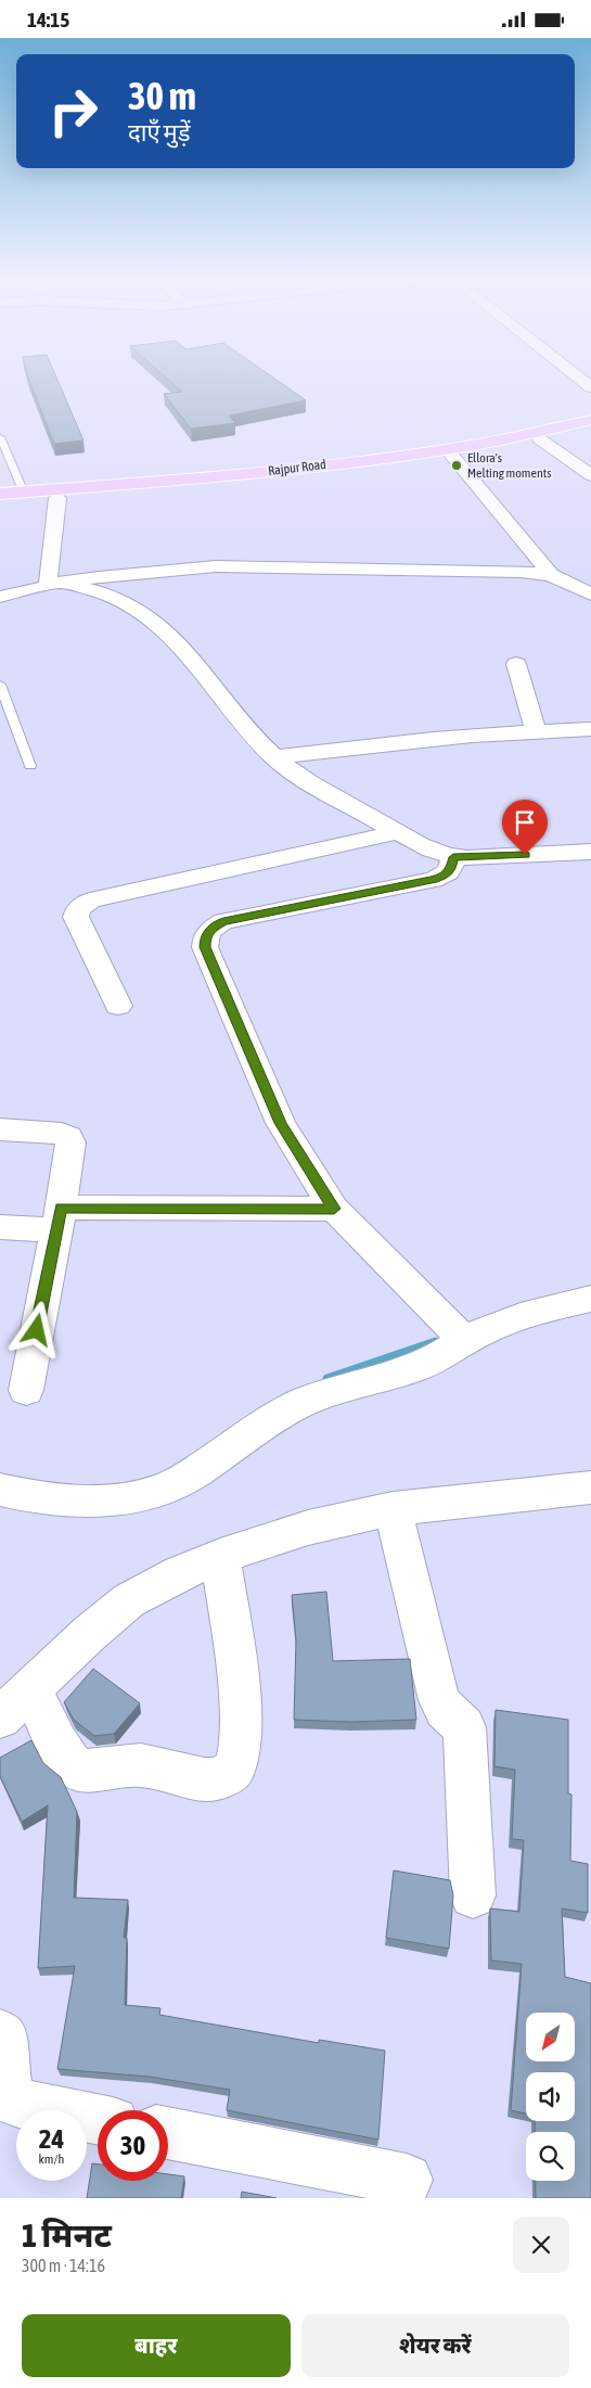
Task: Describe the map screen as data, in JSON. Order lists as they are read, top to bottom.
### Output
{
  "streets": {
    "main road": ["Rajpur Road"]
  },
  "places": ["Ellora's Melting moments"],
  "north": "bottom left",
  "page": {
    "status": "14:15",
    "turn": ["30 m", "दाएँ मुड़ें"],
    "speed": "24 km/h",
    "limit": "30",
    "heading": ["1 मिनट", "300 m · 14:16"],
    "buttons": ["बाहर", "शेयर करें"]
  }
}
